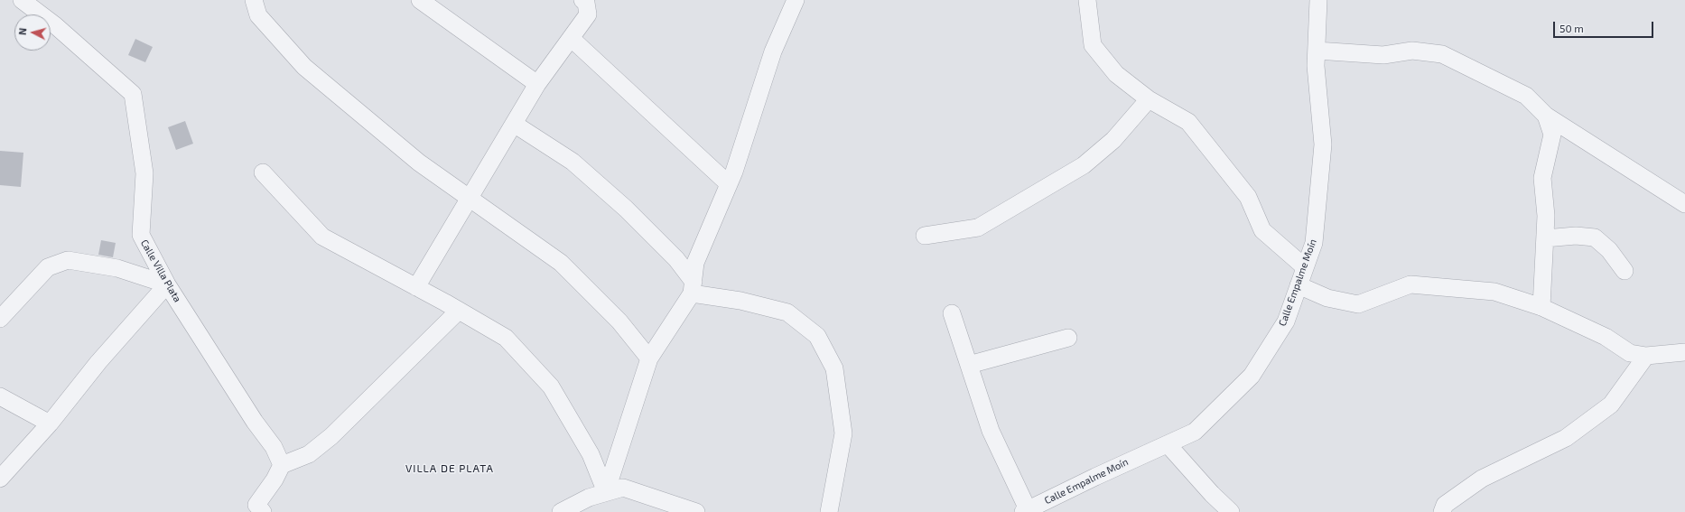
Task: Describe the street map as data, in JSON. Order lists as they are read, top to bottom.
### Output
{
  "streets": {
    "street": ["Calle Villa Plata", "Calle Empalme Moín"]
  },
  "districts": ["VILLA DE PLATA"],
  "scale_bar": "50 m",
  "north": "left"
}
